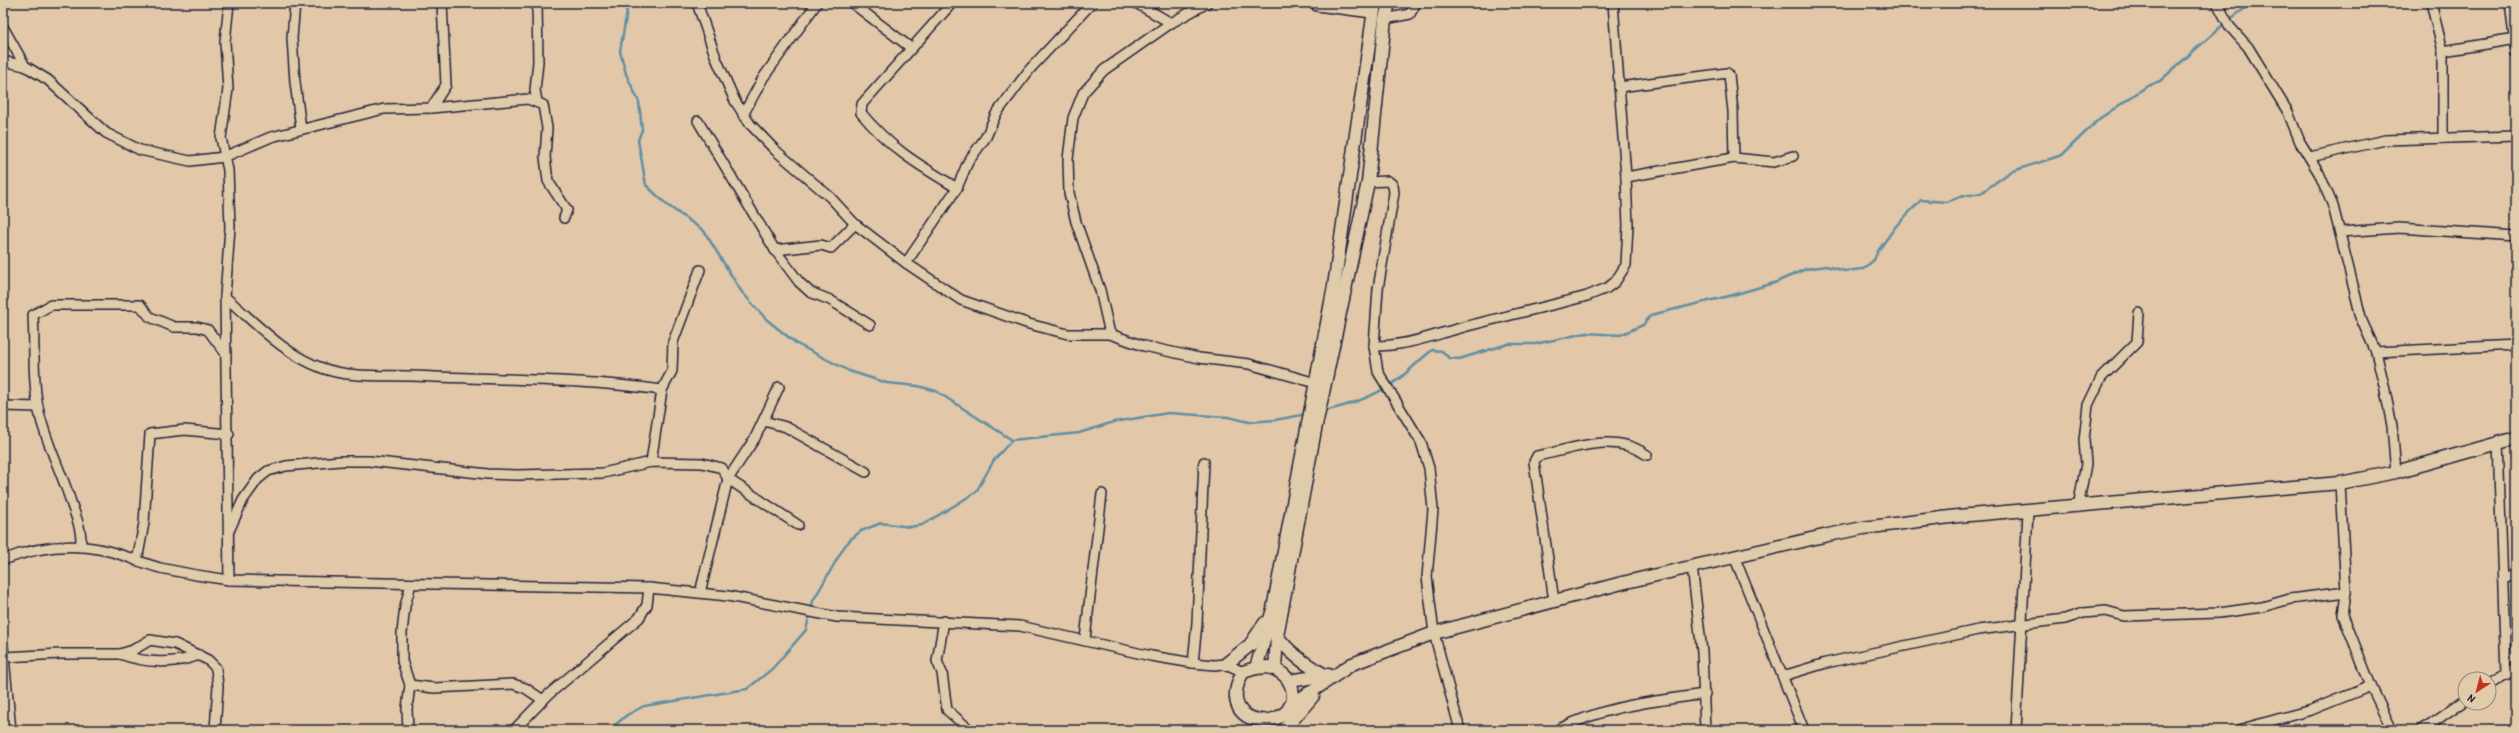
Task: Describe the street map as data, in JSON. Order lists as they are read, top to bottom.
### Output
{
  "north": "bottom left"
}
